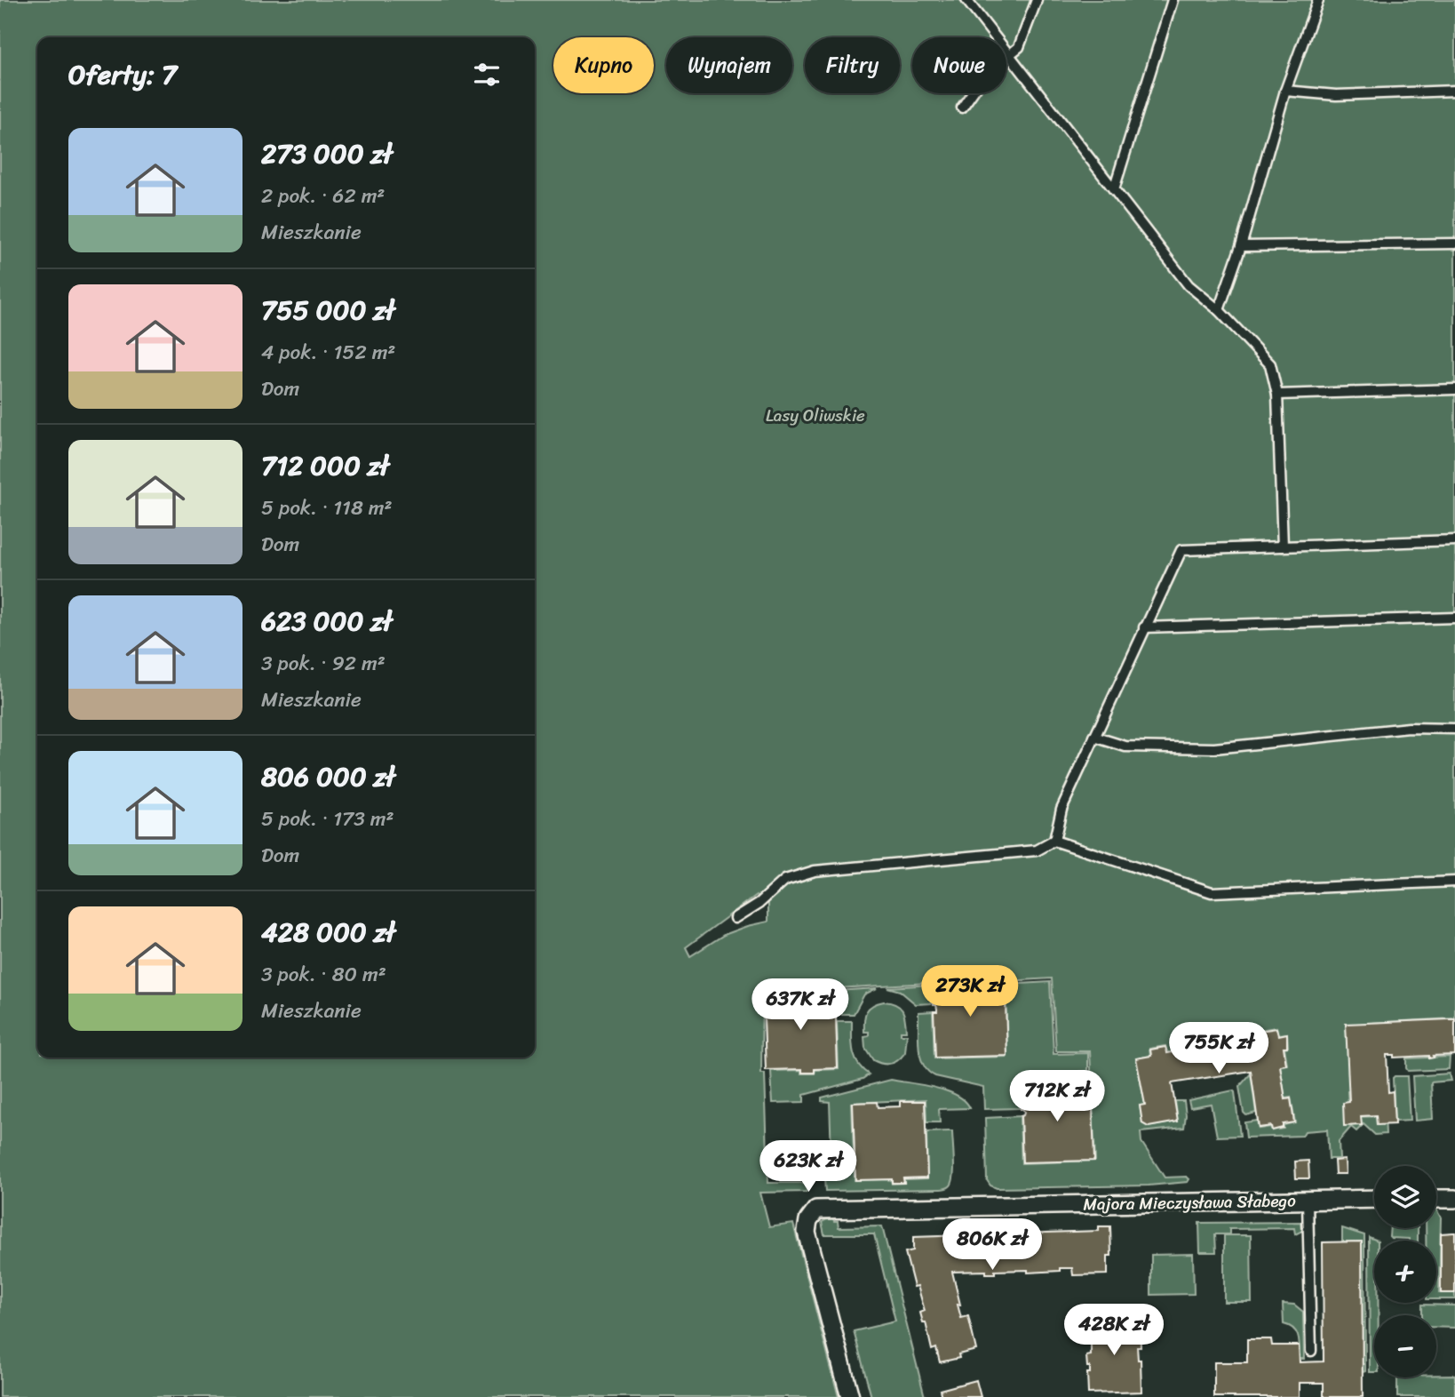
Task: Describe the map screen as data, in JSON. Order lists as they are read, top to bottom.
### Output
{
  "streets": {
    "street": ["Majora Mieczysława Słabego"]
  },
  "parks": ["Lasy Oliwskie"],
  "page": {
    "chip": [
      "Kupno",
      "Wynajem",
      "Filtry",
      "Nowe"
    ],
    "heading": "Oferty: 7",
    "list": [
      {
        "name": "273 000 zł",
        "note": "2 pok. · 62 m² · Mieszkanie"
      },
      {
        "name": "755 000 zł",
        "note": "4 pok. · 152 m² · Dom"
      },
      {
        "name": "712 000 zł",
        "note": "5 pok. · 118 m² · Dom"
      },
      {
        "name": "623 000 zł",
        "note": "3 pok. · 92 m² · Mieszkanie"
      },
      {
        "name": "806 000 zł",
        "note": "5 pok. · 173 m² · Dom"
      },
      {
        "name": "428 000 zł",
        "note": "3 pok. · 80 m² · Mieszkanie"
      }
    ],
    "price": [
      "273K zł",
      "637K zł",
      "755K zł",
      "712K zł",
      "623K zł",
      "806K zł",
      "428K zł"
    ],
    "map_buttons": ["+", "−"]
  }
}
